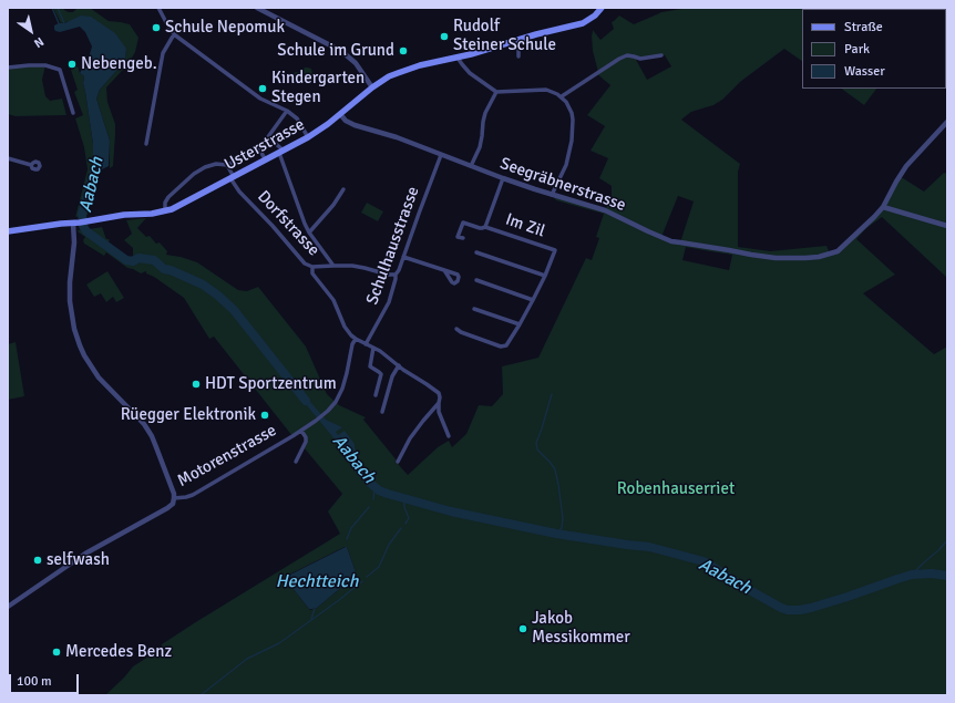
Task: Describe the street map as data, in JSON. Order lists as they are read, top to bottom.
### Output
{
  "streets": {
    "main road": ["Usterstrasse"],
    "street": [
      "Seegräbnerstrasse",
      "Dorfstrasse",
      "Im Zil",
      "Schulhausstrasse",
      "Motorenstrasse"
    ]
  },
  "crossings": [
    ["Usterstrasse", "Seegräbnerstrasse"],
    ["Usterstrasse", "Dorfstrasse"],
    ["Seegräbnerstrasse", "Im Zil"],
    ["Seegräbnerstrasse", "Schulhausstrasse"],
    ["Dorfstrasse", "Schulhausstrasse"],
    ["Dorfstrasse", "Motorenstrasse"]
  ],
  "water": ["Aabach", "Hechtteich"],
  "parks": ["Robenhauserriet"],
  "places": [
    "Schule Nepomuk",
    "Rudolf Steiner Schule",
    "Schule im Grund",
    "Nebengeb.",
    "Kindergarten Stegen",
    "HDT Sportzentrum",
    "Rüegger Elektronik",
    "selfwash",
    "Jakob Messikommer",
    "Mercedes Benz"
  ],
  "legend": ["Straße", "Park", "Wasser"],
  "scale_bar": "100 m",
  "north": "bottom right"
}
